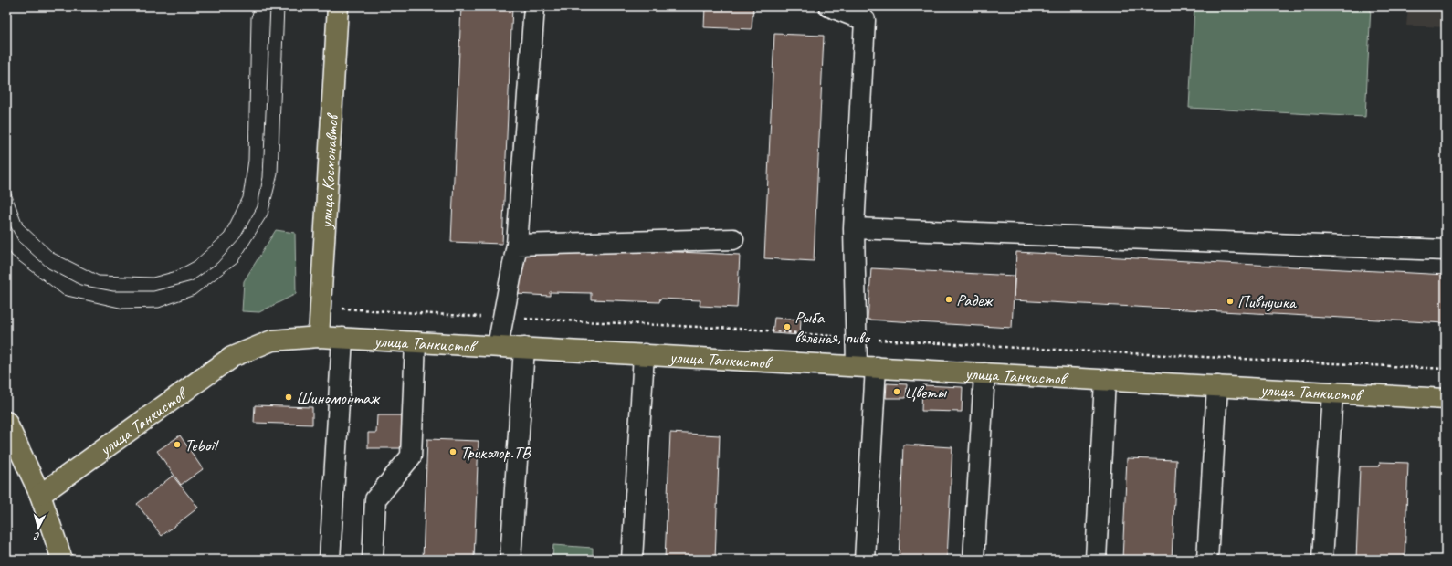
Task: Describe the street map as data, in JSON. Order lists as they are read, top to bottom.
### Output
{
  "streets": {
    "main road": ["улица Космонавтов", "улица Танкистов"]
  },
  "crossings": [
    ["улица Космонавтов", "улица Танкистов"]
  ],
  "places": [
    "Радеж",
    "Пивнушка",
    "Рыба вяленая, пиво",
    "Цветы",
    "Шиномонтаж",
    "Teboil",
    "Триколор.ТВ"
  ],
  "north": "bottom"
}
